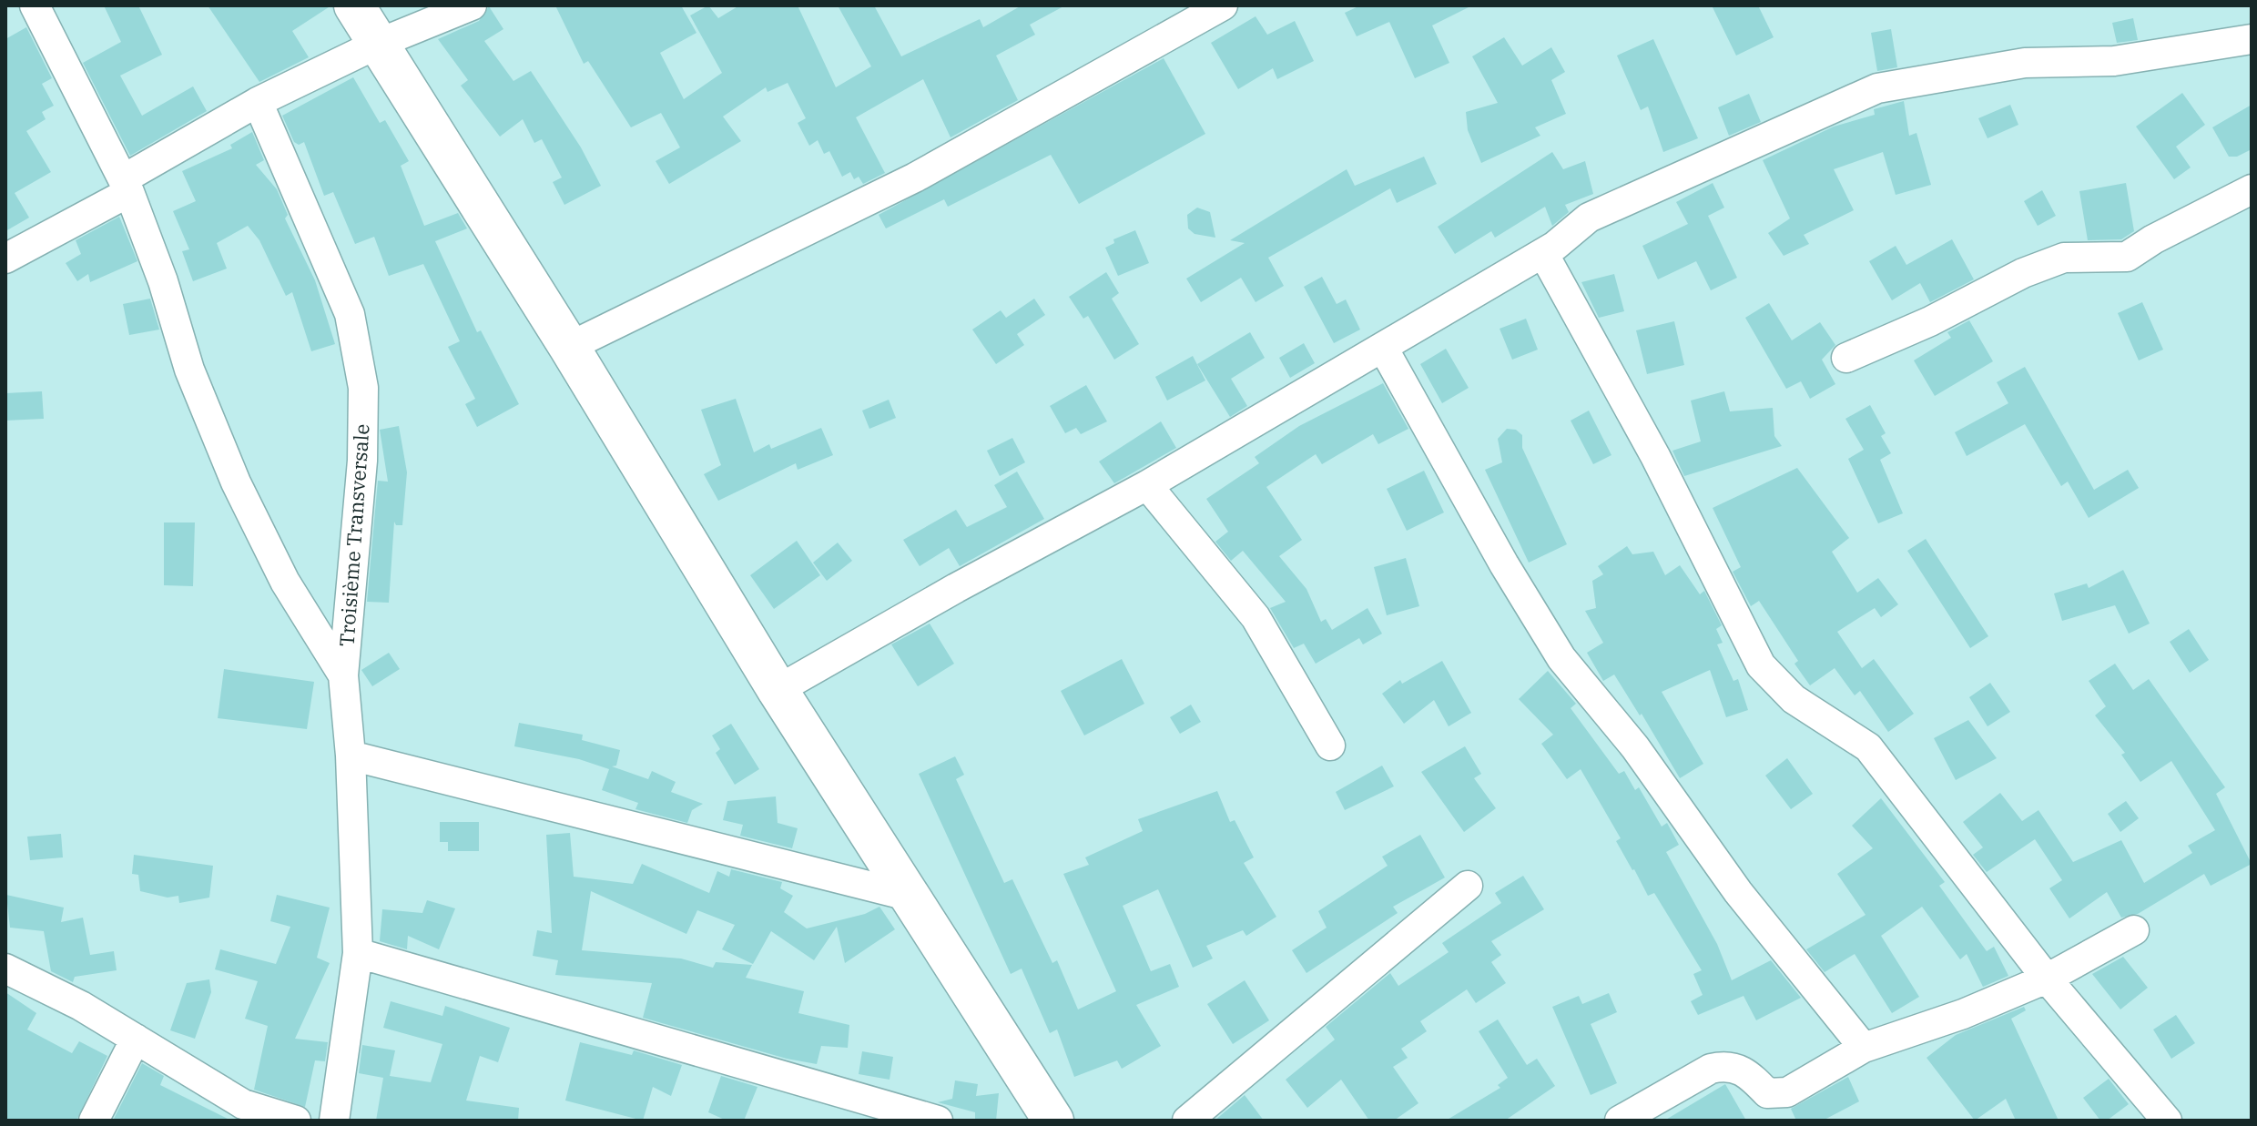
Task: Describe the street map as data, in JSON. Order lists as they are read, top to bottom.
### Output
{
  "streets": {
    "street": ["Troisième Transversale"]
  }
}
